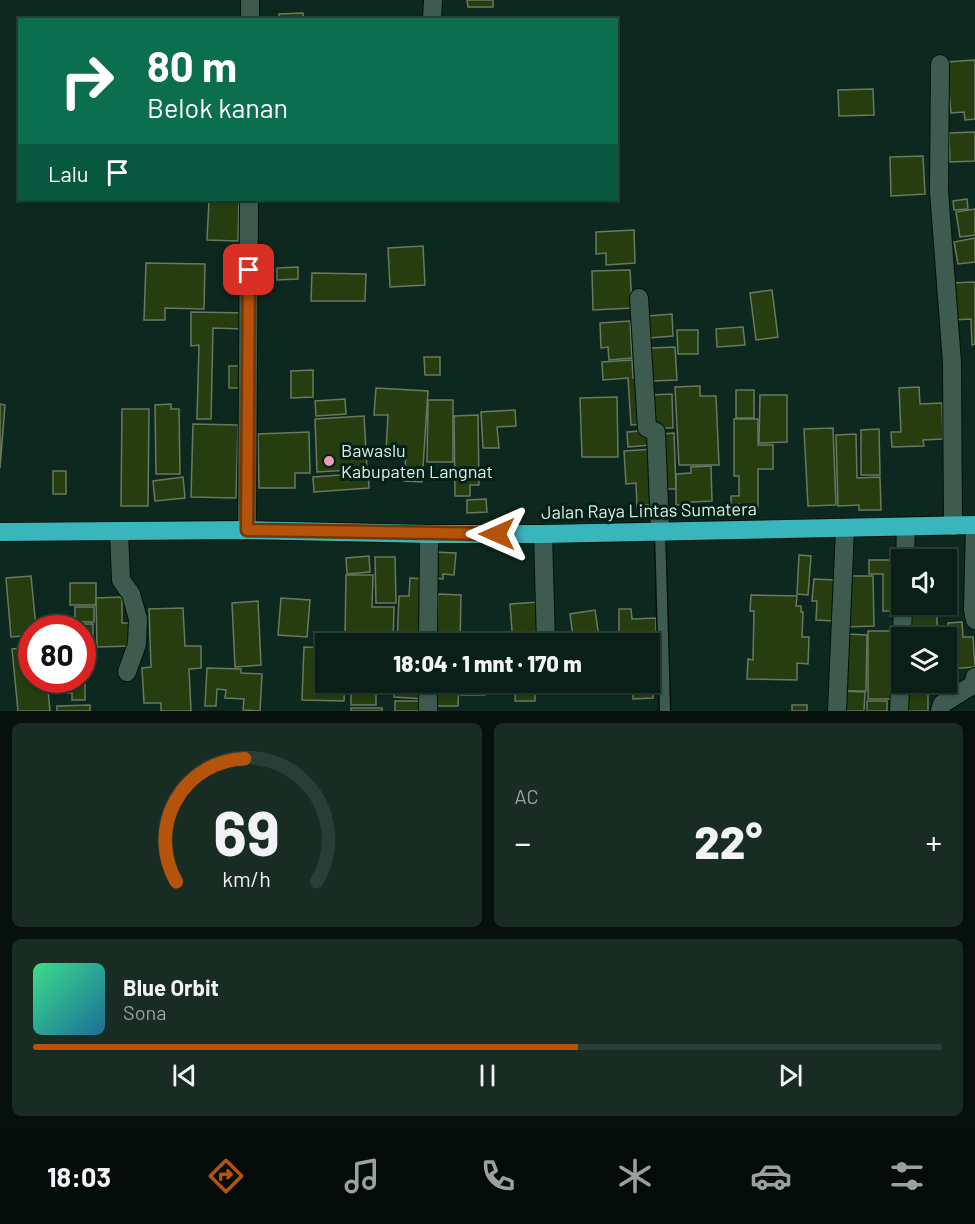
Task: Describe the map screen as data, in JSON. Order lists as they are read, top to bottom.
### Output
{
  "streets": {
    "highway": ["Jalan Raya Lintas Sumatera"]
  },
  "places": ["Bawaslu Kabupaten Langnat"],
  "page": {
    "turn": ["80 m", "Belok kanan"],
    "then": "Lalu",
    "limit": "80",
    "trip": "18:04 · 1 mnt · 170 m",
    "tile": "AC",
    "heat": ["−", "22°", "+"],
    "song": ["Blue Orbit", "Sona"],
    "tabs": "18:03",
    "gauge": ["69", "km/h"]
  }
}
